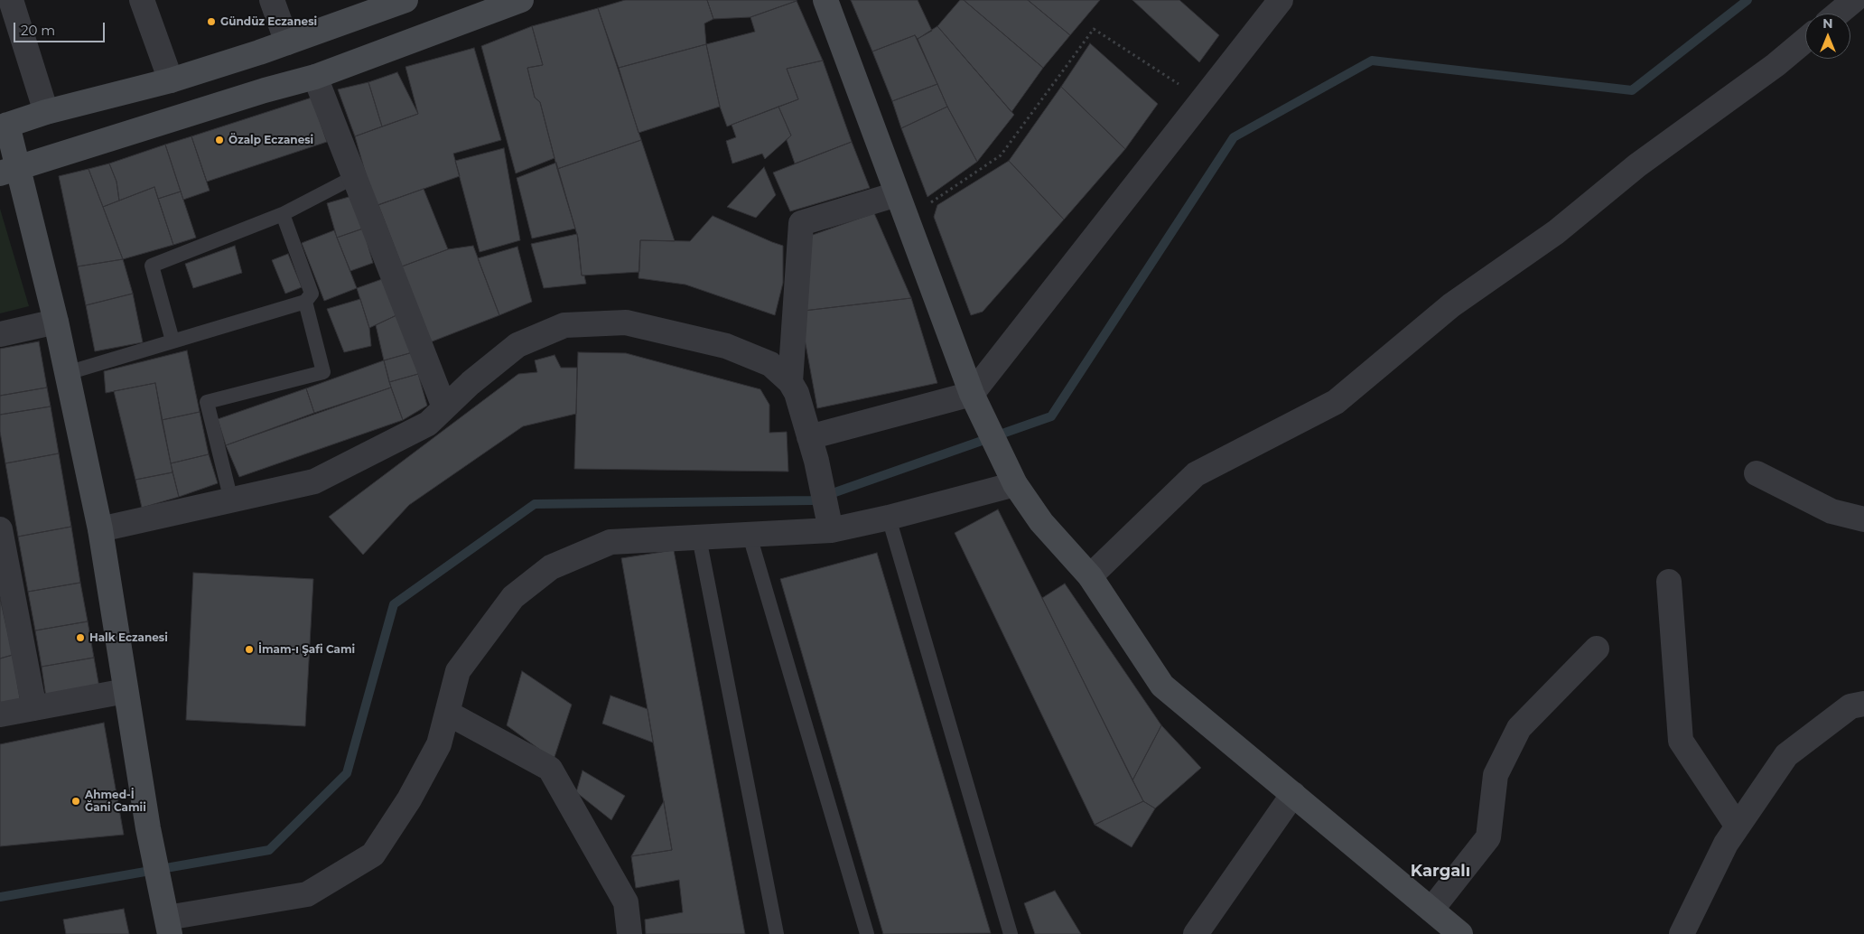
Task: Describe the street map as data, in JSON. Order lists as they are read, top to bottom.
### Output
{
  "districts": ["Kargalı"],
  "places": [
    "Gündüz Eczanesi",
    "Özalp Eczanesi",
    "Halk Eczanesi",
    "İmam-ı Şafi Cami",
    "Ahmed-İ Ğani Camii"
  ],
  "scale_bar": "20 m",
  "north": "top"
}
